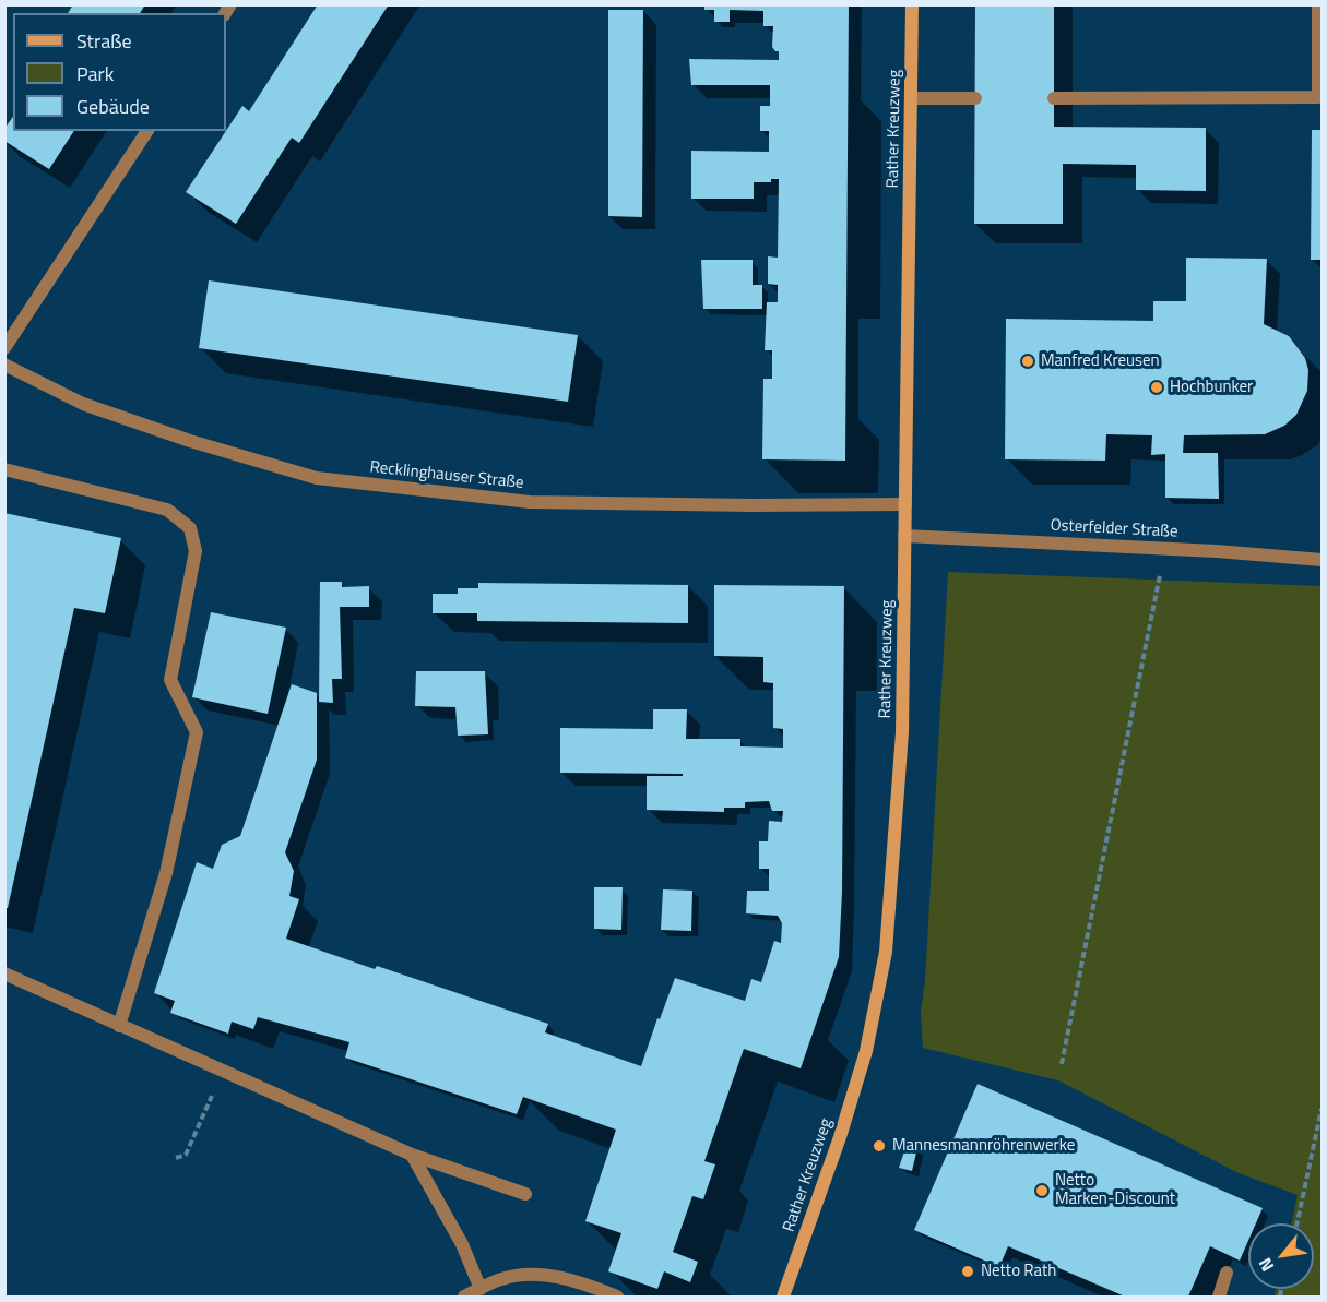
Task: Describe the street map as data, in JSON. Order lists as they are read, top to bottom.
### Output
{
  "streets": {
    "main road": ["Rather Kreuzweg"],
    "street": ["Recklinghauser Straße", "Osterfelder Straße"]
  },
  "crossings": [
    ["Rather Kreuzweg", "Recklinghauser Straße"],
    ["Rather Kreuzweg", "Osterfelder Straße"]
  ],
  "places": [
    "Manfred Kreusen",
    "Hochbunker",
    "Mannesmannröhrenwerke",
    "Netto Marken-Discount",
    "Netto Rath"
  ],
  "legend": ["Straße", "Park", "Gebäude"],
  "north": "bottom left"
}
